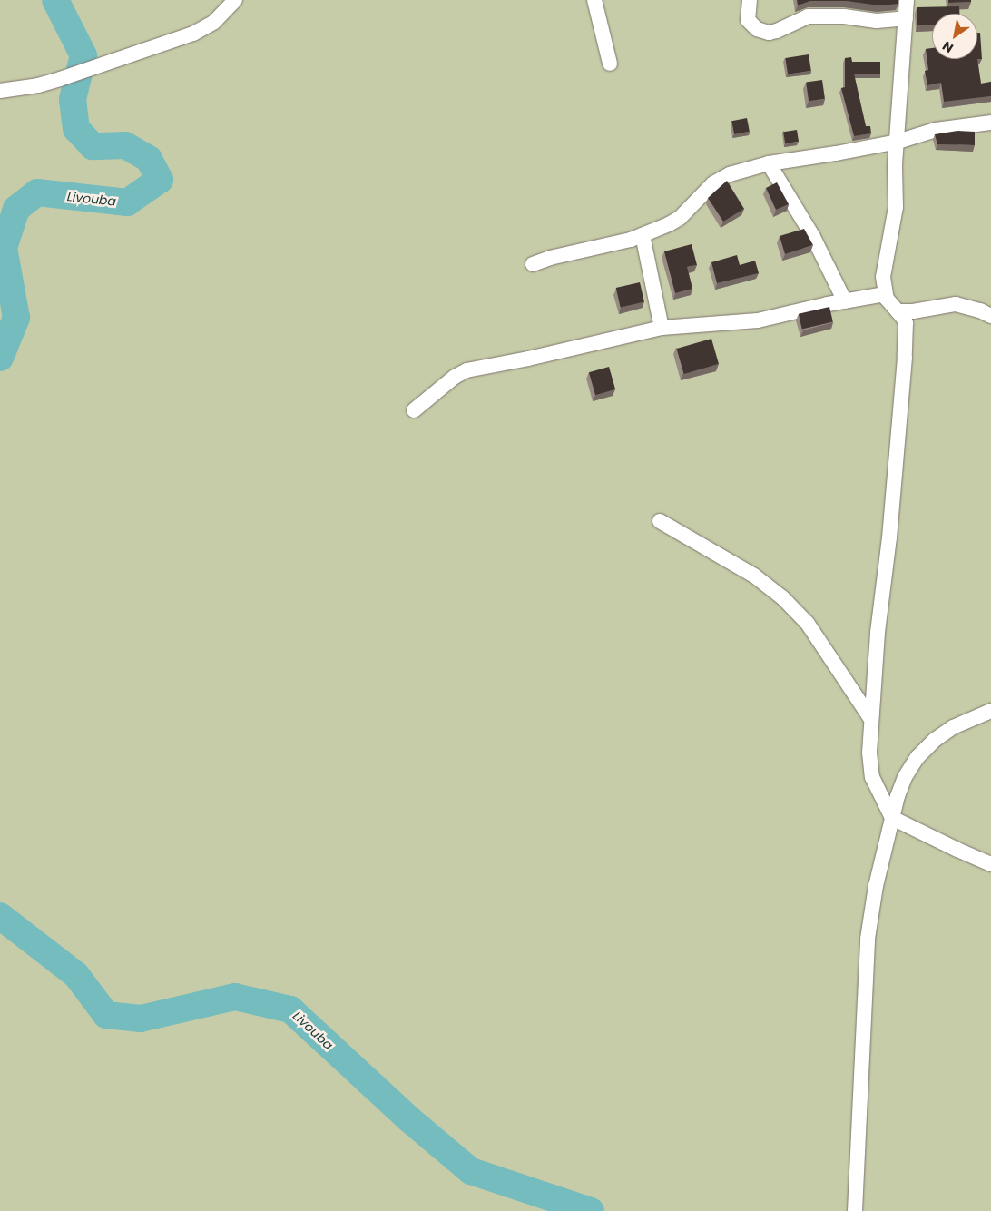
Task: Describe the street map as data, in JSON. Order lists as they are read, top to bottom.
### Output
{
  "water": ["Livouba"],
  "north": "bottom left"
}
